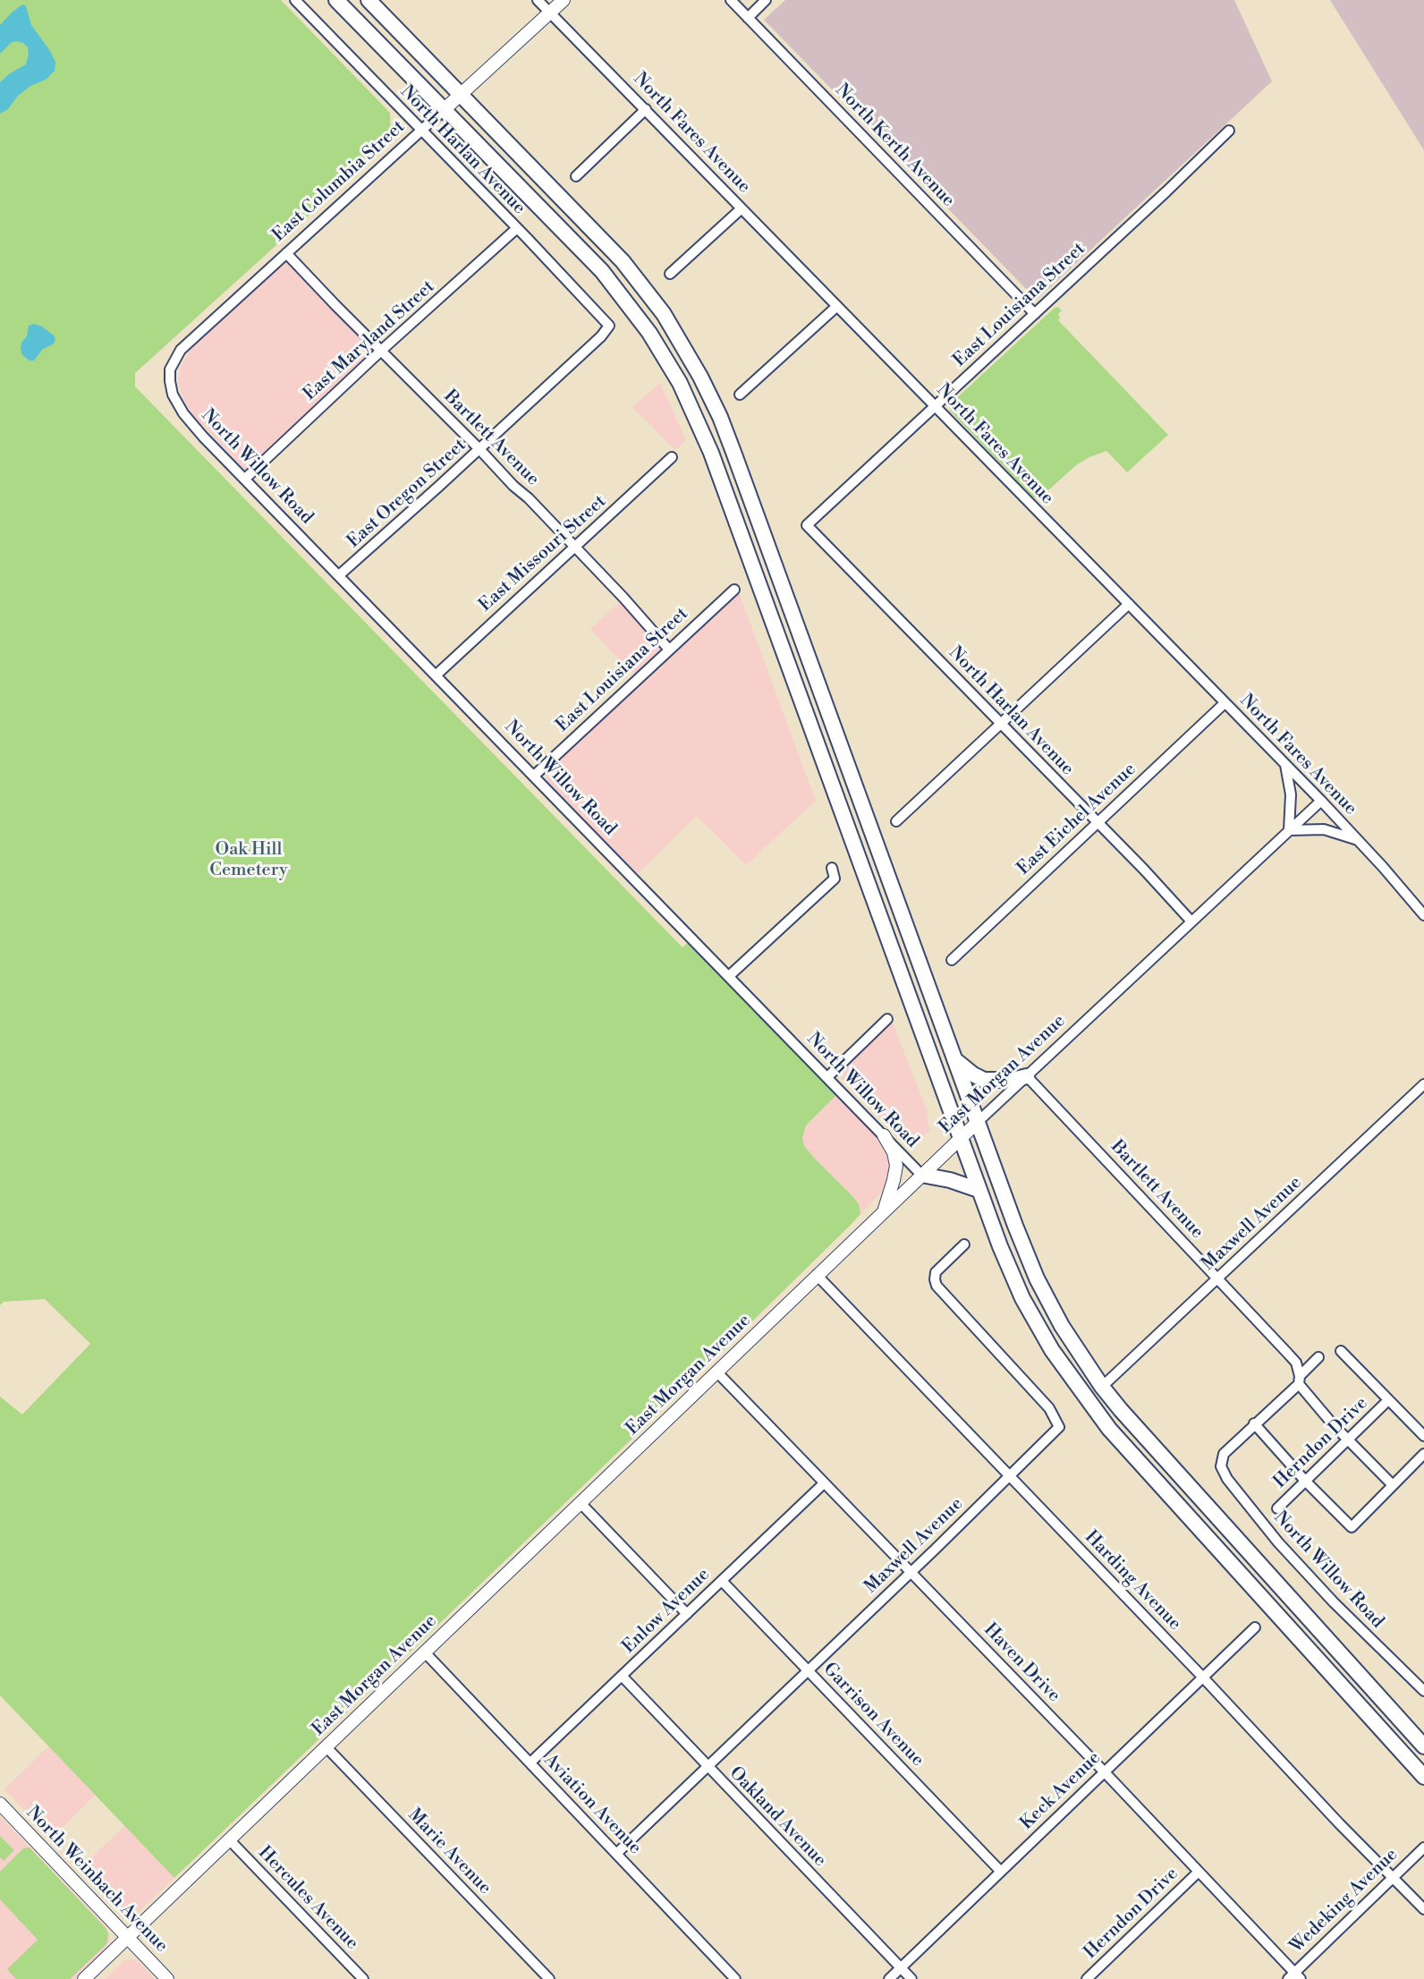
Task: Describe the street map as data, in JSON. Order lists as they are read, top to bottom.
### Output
{
  "streets": {
    "main road": ["East Columbia Street", "East Morgan Avenue", "North Weinbach Avenue"],
    "street": [
      "North Fares Avenue",
      "North Kerth Avenue",
      "North Harlan Avenue",
      "East Louisiana Street",
      "East Maryland Street",
      "Bartlett Avenue",
      "North Willow Road",
      "East Oregon Street",
      "East Missouri Street",
      "East Eichel Avenue",
      "Maxwell Avenue",
      "Herndon Drive",
      "Harding Avenue",
      "Enlow Avenue",
      "Haven Drive",
      "Garrison Avenue",
      "Keck Avenue",
      "Aviation Avenue",
      "Oakland Avenue",
      "Marie Avenue",
      "Hercules Avenue",
      "Wedeking Avenue"
    ]
  },
  "crossings": [
    ["North Fares Avenue", "East Columbia Street"],
    ["North Fares Avenue", "East Louisiana Street"],
    ["North Fares Avenue", "East Eichel Avenue"],
    ["North Fares Avenue", "East Morgan Avenue"],
    ["North Kerth Avenue", "East Louisiana Street"],
    ["North Harlan Avenue", "East Columbia Street"],
    ["North Harlan Avenue", "East Louisiana Street"],
    ["North Harlan Avenue", "East Maryland Street"],
    ["North Harlan Avenue", "East Oregon Street"],
    ["North Harlan Avenue", "East Eichel Avenue"],
    ["North Harlan Avenue", "East Morgan Avenue"],
    ["East Columbia Street", "Bartlett Avenue"],
    ["East Columbia Street", "North Willow Road"],
    ["East Louisiana Street", "Bartlett Avenue"],
    ["East Louisiana Street", "North Willow Road"],
    ["East Maryland Street", "Bartlett Avenue"],
    ["East Maryland Street", "North Willow Road"],
    ["Bartlett Avenue", "East Oregon Street"],
    ["Bartlett Avenue", "East Missouri Street"],
    ["Bartlett Avenue", "East Morgan Avenue"],
    ["Bartlett Avenue", "Maxwell Avenue"],
    ["Bartlett Avenue", "Herndon Drive"],
    ["North Willow Road", "East Oregon Street"],
    ["North Willow Road", "East Missouri Street"],
    ["North Willow Road", "East Morgan Avenue"],
    ["East Morgan Avenue", "Harding Avenue"],
    ["East Morgan Avenue", "Haven Drive"],
    ["East Morgan Avenue", "Aviation Avenue"],
    ["East Morgan Avenue", "Marie Avenue"],
    ["East Morgan Avenue", "North Weinbach Avenue"],
    ["East Morgan Avenue", "Hercules Avenue"],
    ["Maxwell Avenue", "Harding Avenue"],
    ["Maxwell Avenue", "Haven Drive"],
    ["Maxwell Avenue", "Garrison Avenue"],
    ["Maxwell Avenue", "Aviation Avenue"],
    ["Maxwell Avenue", "Oakland Avenue"],
    ["Herndon Drive", "Haven Drive"],
    ["Harding Avenue", "Keck Avenue"],
    ["Harding Avenue", "Wedeking Avenue"],
    ["Enlow Avenue", "Haven Drive"],
    ["Enlow Avenue", "Garrison Avenue"],
    ["Enlow Avenue", "Aviation Avenue"],
    ["Enlow Avenue", "Oakland Avenue"],
    ["Haven Drive", "Keck Avenue"],
    ["Haven Drive", "Wedeking Avenue"],
    ["Garrison Avenue", "Keck Avenue"],
    ["Keck Avenue", "Oakland Avenue"]
  ],
  "parks": ["Oak Hill Cemetery"]
}
